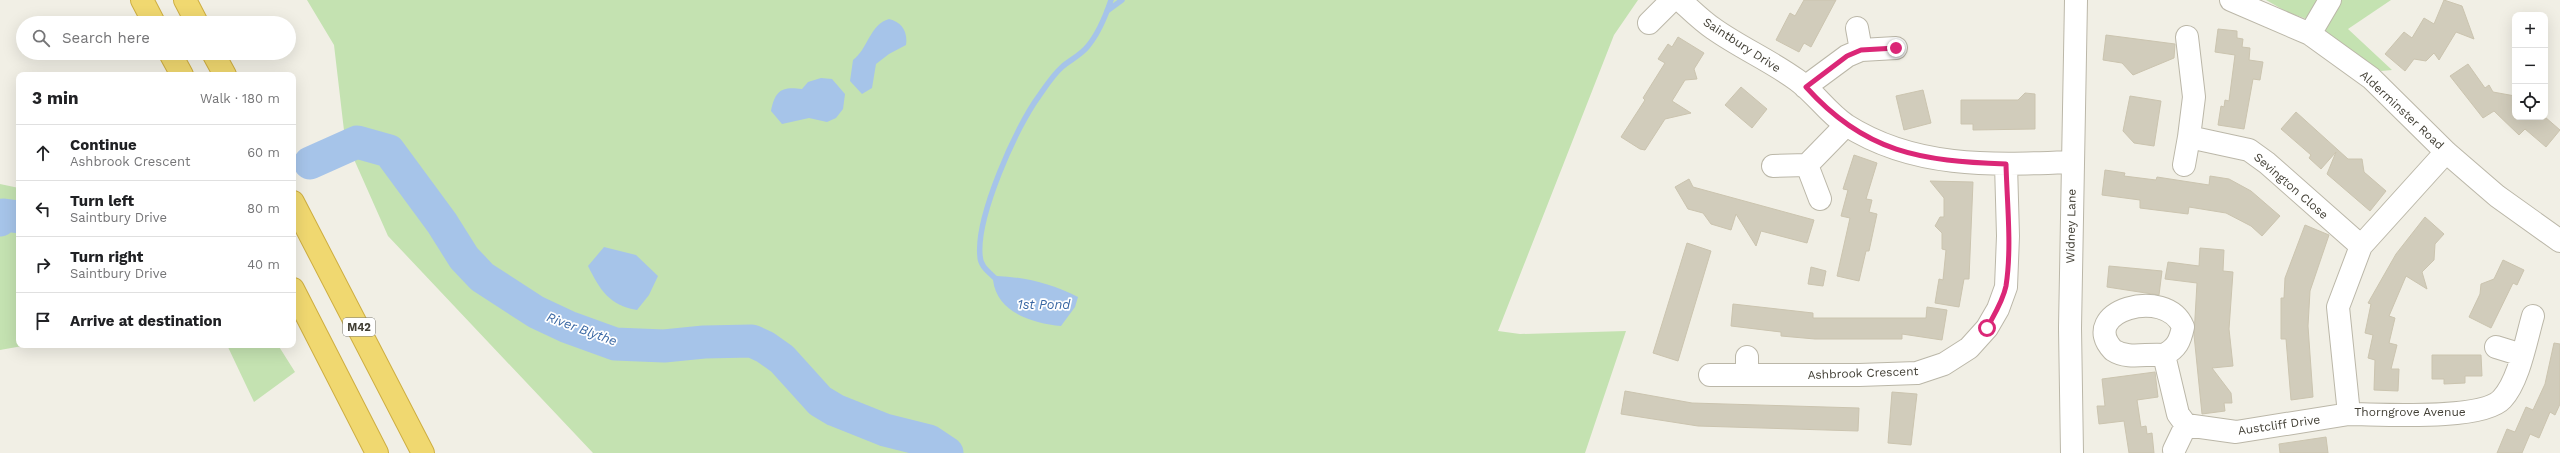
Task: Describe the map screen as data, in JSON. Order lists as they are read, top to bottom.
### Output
{
  "streets": {
    "highway": ["M42"],
    "street": [
      "Saintbury Drive",
      "Alderminster Road",
      "Sevington Close",
      "Widney Lane",
      "Ashbrook Crescent",
      "Thorngrove Avenue",
      "Austcliff Drive"
    ]
  },
  "crossings": [
    ["Saintbury Drive", "Widney Lane"],
    ["Saintbury Drive", "Ashbrook Crescent"],
    ["Alderminster Road", "Thorngrove Avenue"],
    ["Sevington Close", "Thorngrove Avenue"],
    ["Thorngrove Avenue", "Austcliff Drive"]
  ],
  "water": ["1st Pond", "River Blythe"],
  "page": {
    "map_buttons": ["+", "−"],
    "search": "Search here",
    "heading": ["3 min", "Walk · 180 m"],
    "list": [
      ["Continue", "Ashbrook Crescent", "60 m"],
      ["Turn left", "Saintbury Drive", "80 m"],
      ["Turn right", "Saintbury Drive", "40 m"],
      "Arrive at destination"
    ]
  }
}
